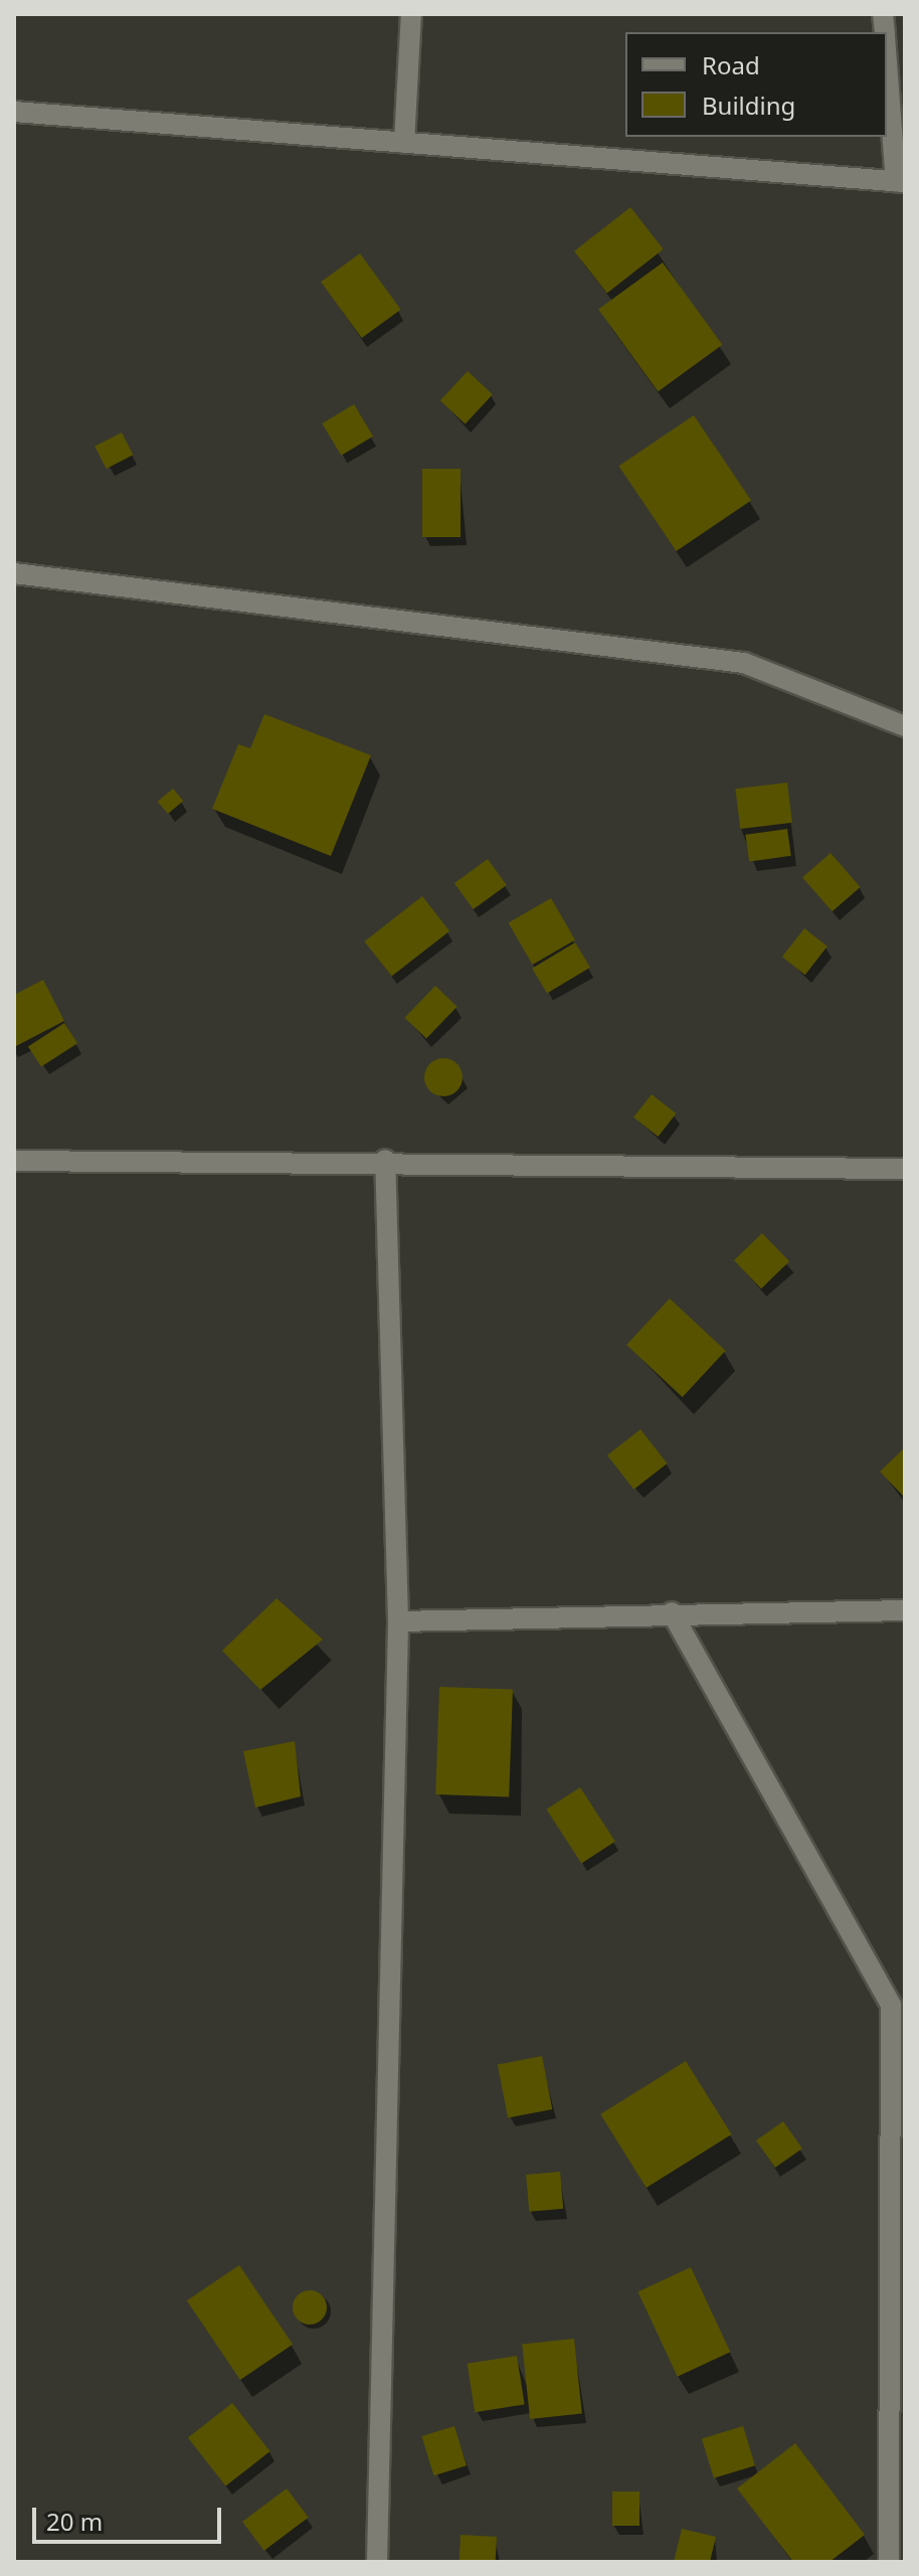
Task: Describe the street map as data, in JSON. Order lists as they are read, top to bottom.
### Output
{
  "legend": ["Road", "Building"],
  "scale_bar": "20 m"
}
